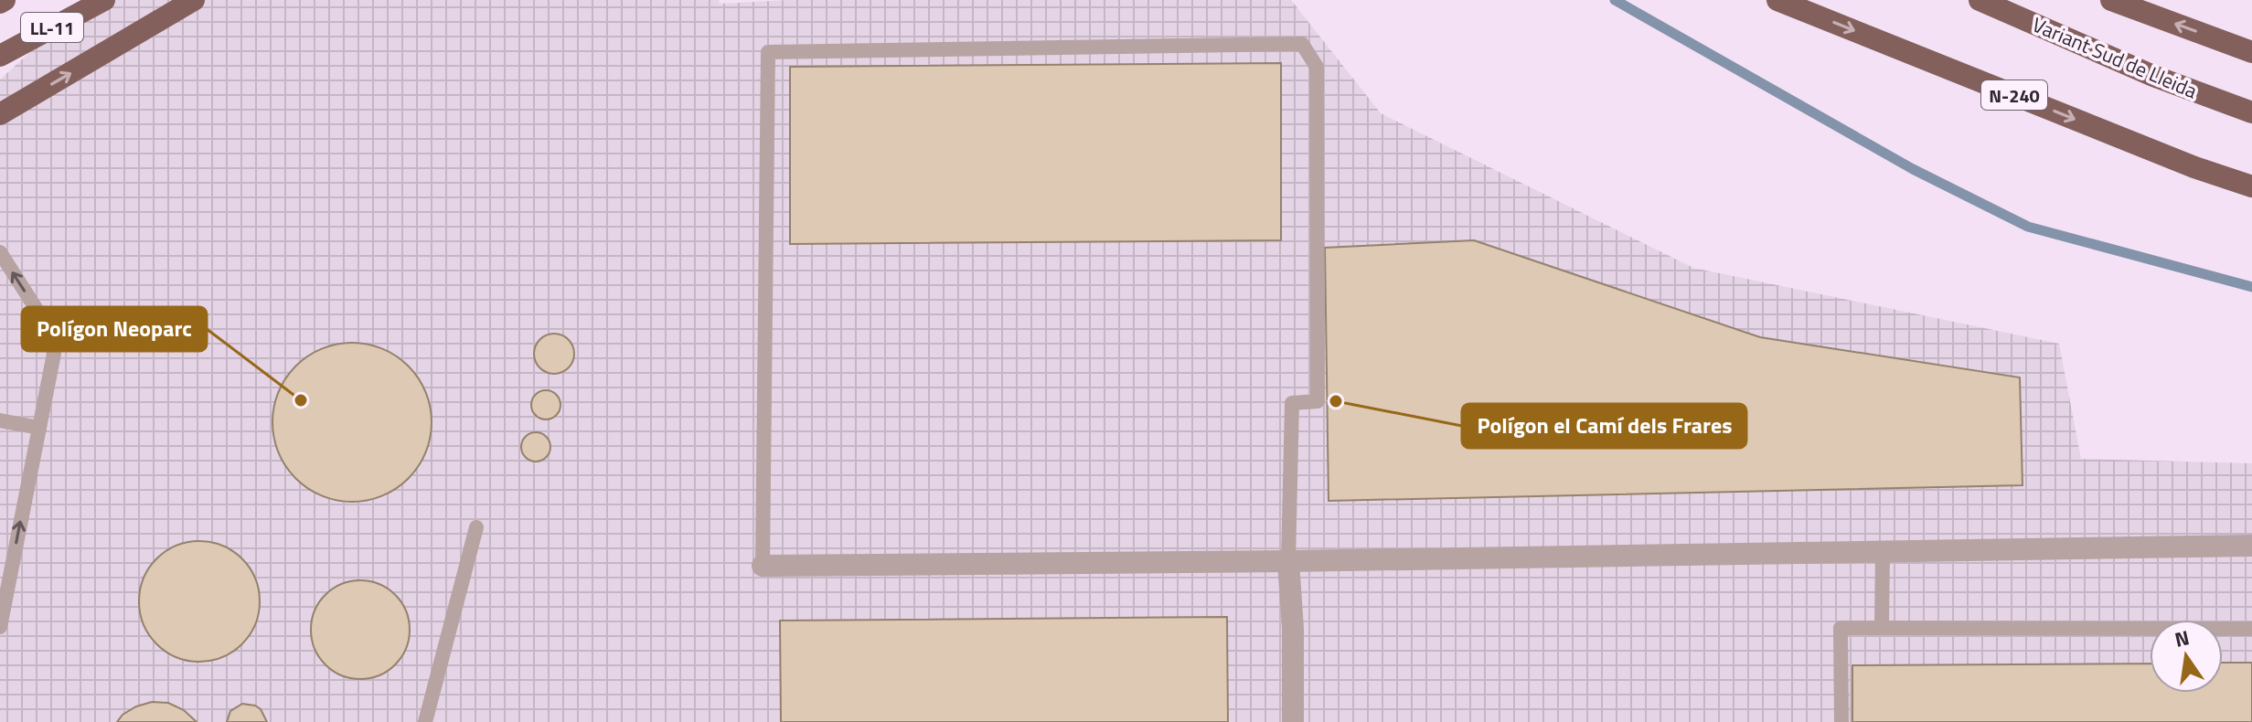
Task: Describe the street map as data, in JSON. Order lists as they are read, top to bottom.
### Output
{
  "streets": {
    "highway": ["LL-11", "Variant Sud de Lleida", "N-240"]
  },
  "places": ["Polígon Neoparc", "Polígon el Camí dels Frares"],
  "north": "top"
}
